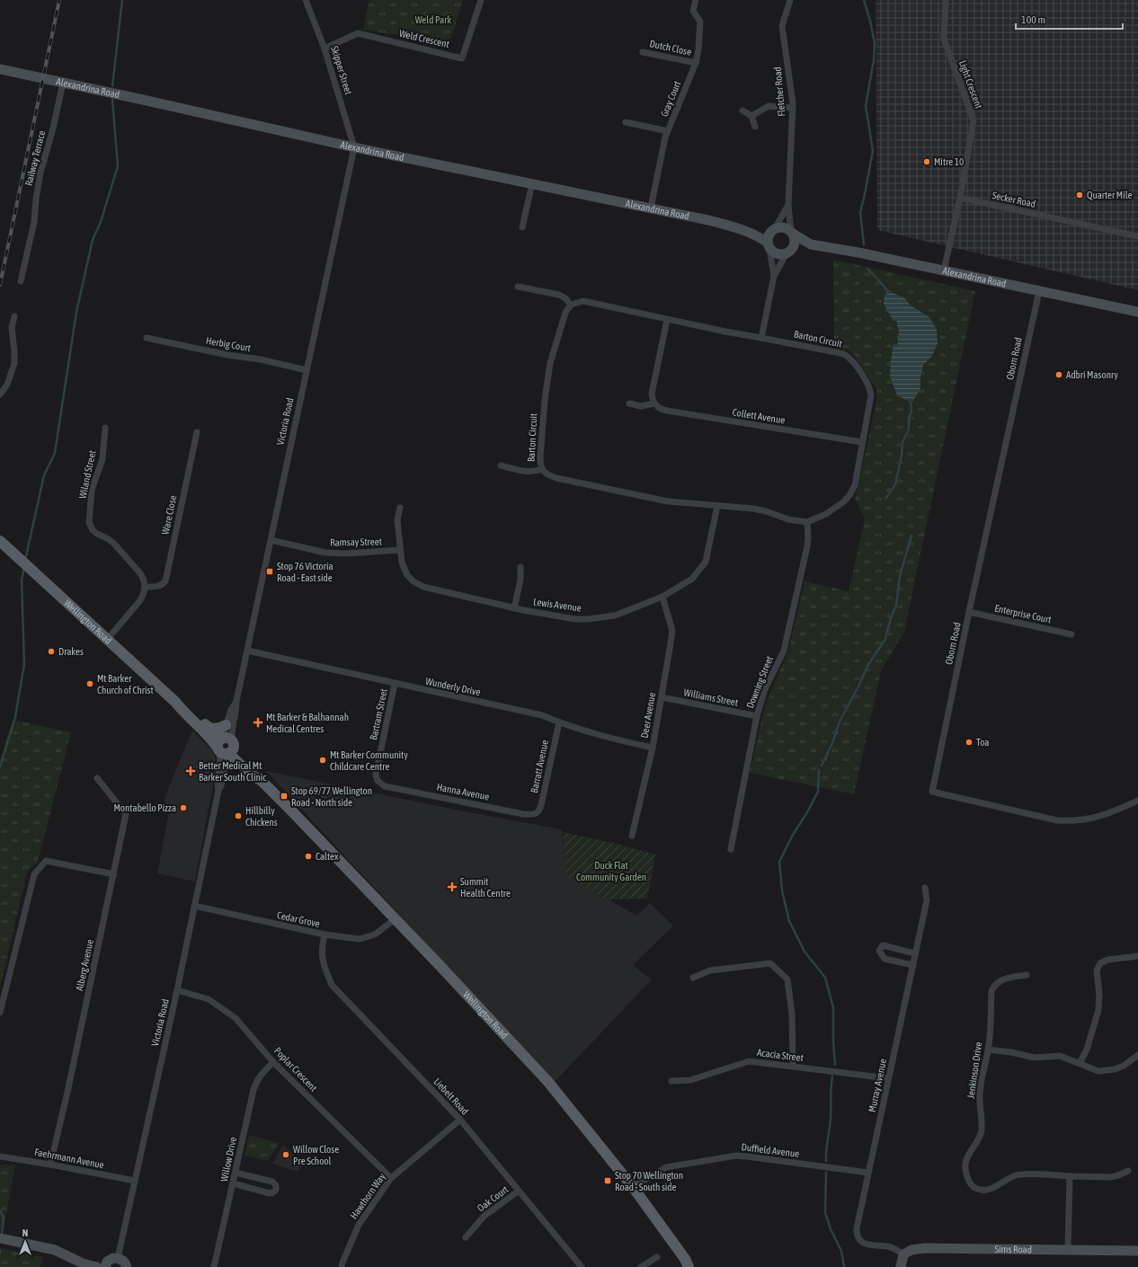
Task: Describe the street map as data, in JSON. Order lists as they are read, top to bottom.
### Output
{
  "streets": {
    "main road": ["Alexandrina Road", "Wellington Road", "Sims Road"],
    "street": [
      "Weld Crescent",
      "Dutch Close",
      "Skipper Street",
      "Light Crescent",
      "Fletcher Road",
      "Gray Court",
      "Railway Terrace",
      "Secker Road",
      "Barton Circuit",
      "Herbig Court",
      "Oborn Road",
      "Collett Avenue",
      "Victoria Road",
      "Wiland Street",
      "Ware Close",
      "Ramsay Street",
      "Lewis Avenue",
      "Enterprise Court",
      "Downing Street",
      "Wunderly Drive",
      "Williams Street",
      "Bartram Street",
      "Deer Avenue",
      "Barratt Avenue",
      "Hanna Avenue",
      "Cedar Grove",
      "Alberg Avenue",
      "Acacia Street",
      "Poplar Crescent",
      "Jenkinson Drive",
      "Murray Avenue",
      "Liebelt Road",
      "Duffield Avenue",
      "Faehrmann Avenue",
      "Willow Drive",
      "Hawthorn Way",
      "Oak Court"
    ]
  },
  "crossings": [
    ["Weld Crescent", "Skipper Street"],
    ["Dutch Close", "Gray Court"],
    ["Skipper Street", "Alexandrina Road"],
    ["Skipper Street", "Victoria Road"],
    ["Light Crescent", "Secker Road"],
    ["Alexandrina Road", "Fletcher Road"],
    ["Alexandrina Road", "Gray Court"],
    ["Alexandrina Road", "Railway Terrace"],
    ["Alexandrina Road", "Oborn Road"],
    ["Alexandrina Road", "Victoria Road"],
    ["Barton Circuit", "Collett Avenue"],
    ["Barton Circuit", "Lewis Avenue"],
    ["Barton Circuit", "Downing Street"],
    ["Herbig Court", "Victoria Road"],
    ["Oborn Road", "Enterprise Court"],
    ["Victoria Road", "Ramsay Street"],
    ["Victoria Road", "Wellington Road"],
    ["Victoria Road", "Wunderly Drive"],
    ["Victoria Road", "Cedar Grove"],
    ["Victoria Road", "Poplar Crescent"],
    ["Victoria Road", "Faehrmann Avenue"],
    ["Wiland Street", "Ware Close"],
    ["Ramsay Street", "Lewis Avenue"],
    ["Lewis Avenue", "Deer Avenue"],
    ["Wellington Road", "Cedar Grove"],
    ["Wellington Road", "Duffield Avenue"],
    ["Downing Street", "Williams Street"],
    ["Wunderly Drive", "Bartram Street"],
    ["Wunderly Drive", "Deer Avenue"],
    ["Wunderly Drive", "Barratt Avenue"],
    ["Williams Street", "Deer Avenue"],
    ["Bartram Street", "Hanna Avenue"],
    ["Barratt Avenue", "Hanna Avenue"],
    ["Cedar Grove", "Liebelt Road"],
    ["Alberg Avenue", "Faehrmann Avenue"],
    ["Acacia Street", "Murray Avenue"],
    ["Poplar Crescent", "Willow Drive"],
    ["Poplar Crescent", "Hawthorn Way"],
    ["Murray Avenue", "Duffield Avenue"],
    ["Murray Avenue", "Sims Road"],
    ["Liebelt Road", "Hawthorn Way"],
    ["Liebelt Road", "Oak Court"]
  ],
  "parks": ["Weld Park", "Duck Flat Community Garden"],
  "places": {
    "other": [
      "Mitre 10",
      "Quarter Mile",
      "Adbri Masonry",
      "Drakes",
      "Mt Barker Church of Christ",
      "Toa",
      "Mt Barker Community Childcare Centre",
      "Montabello Pizza",
      "Hillbilly Chickens",
      "Caltex",
      "Willow Close Pre School"
    ],
    "transit": ["Stop 76 Victoria Road - East side", "Stop 69/77 Wellington Road - North side", "Stop 70 Wellington Road - South side"],
    "health": ["Mt Barker & Balhannah Medical Centres", "Better Medical Mt Barker South Clinic", "Summit Health Centre"]
  },
  "scale_bar": "100 m",
  "north": "top"
}
